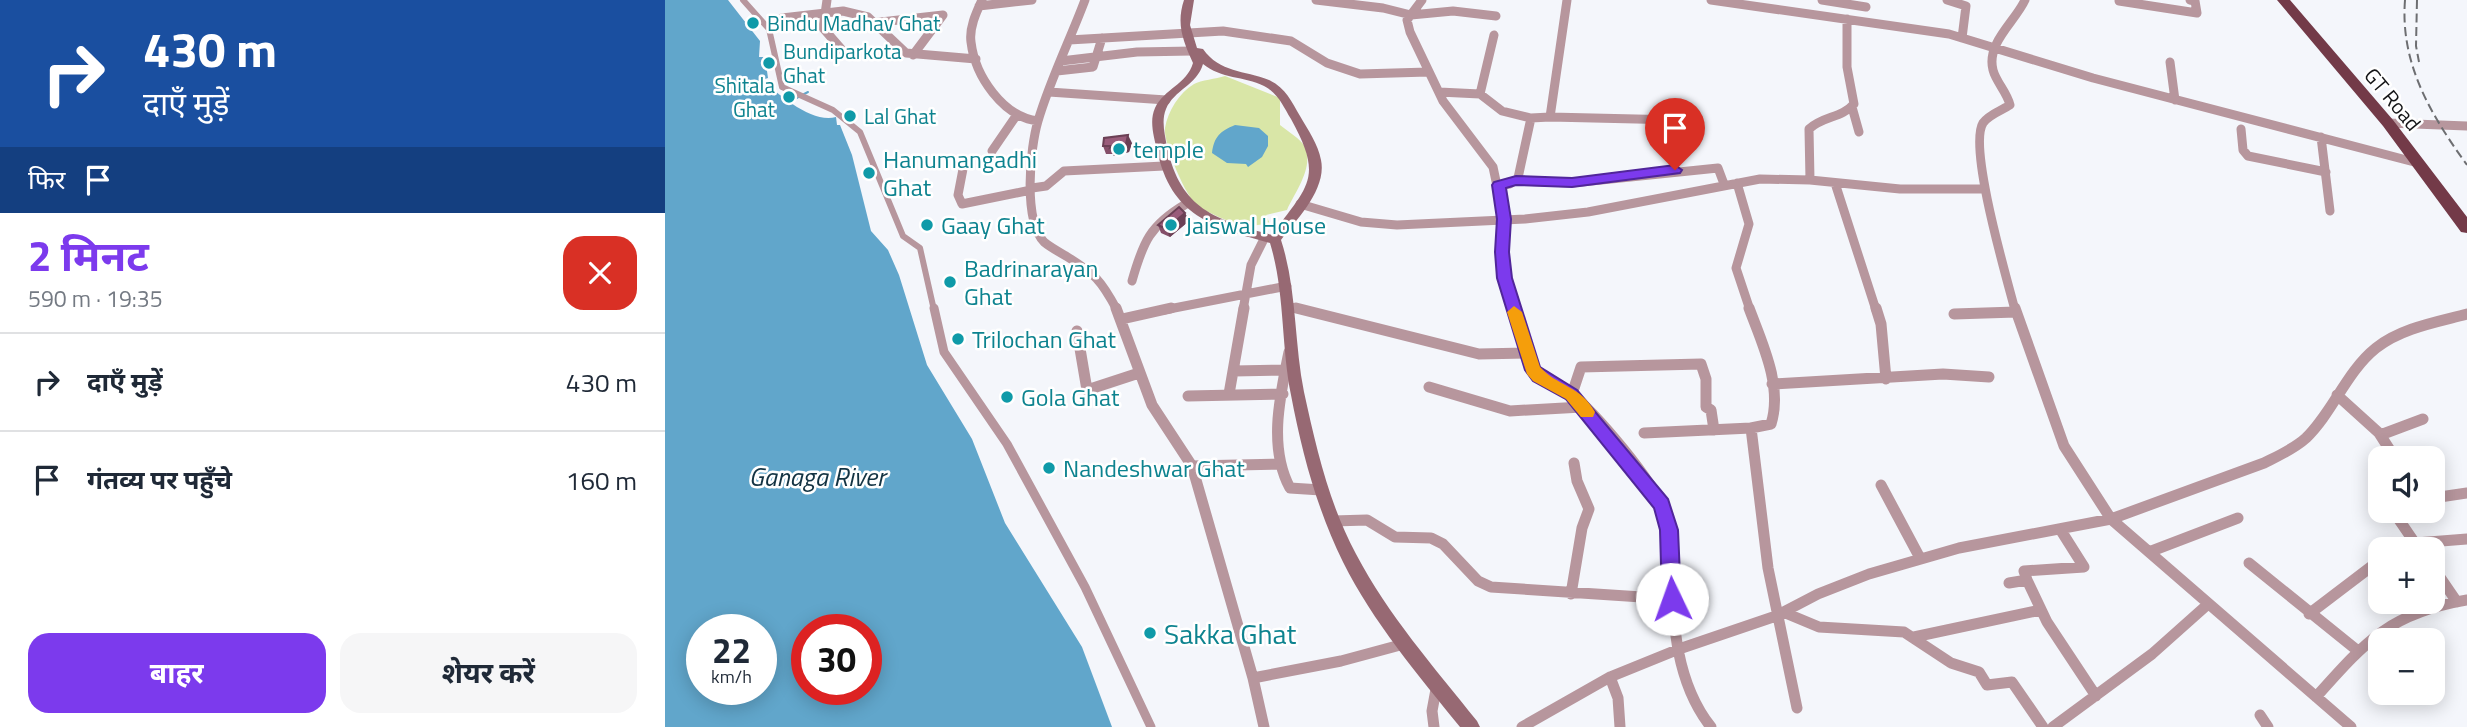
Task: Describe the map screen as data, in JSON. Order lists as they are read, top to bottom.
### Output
{
  "streets": {
    "highway": ["GT Road"]
  },
  "water": ["Ganaga River"],
  "places": [
    "Bindu Madhav Ghat",
    "Bundiparkota Ghat",
    "Shitala Ghat",
    "Lal Ghat",
    "temple",
    "Hanumangadhi Ghat",
    "Gaay Ghat",
    "Jaiswal House",
    "Badrinarayan Ghat",
    "Trilochan Ghat",
    "Gola Ghat",
    "Nandeshwar Ghat",
    "Sakka Ghat"
  ],
  "page": {
    "turn": ["430 m", "दाएँ मुड़ें"],
    "then": "फिर",
    "heading": ["2 मिनट", "590 m · 19:35"],
    "list": [
      {
        "name": "दाएँ मुड़ें",
        "value": "430 m"
      },
      {
        "name": "गंतव्य पर पहुँचे",
        "value": "160 m"
      }
    ],
    "map_buttons": ["+", "−"],
    "speed": "22 km/h",
    "limit": "30",
    "buttons": ["बाहर", "शेयर करें"]
  }
}
